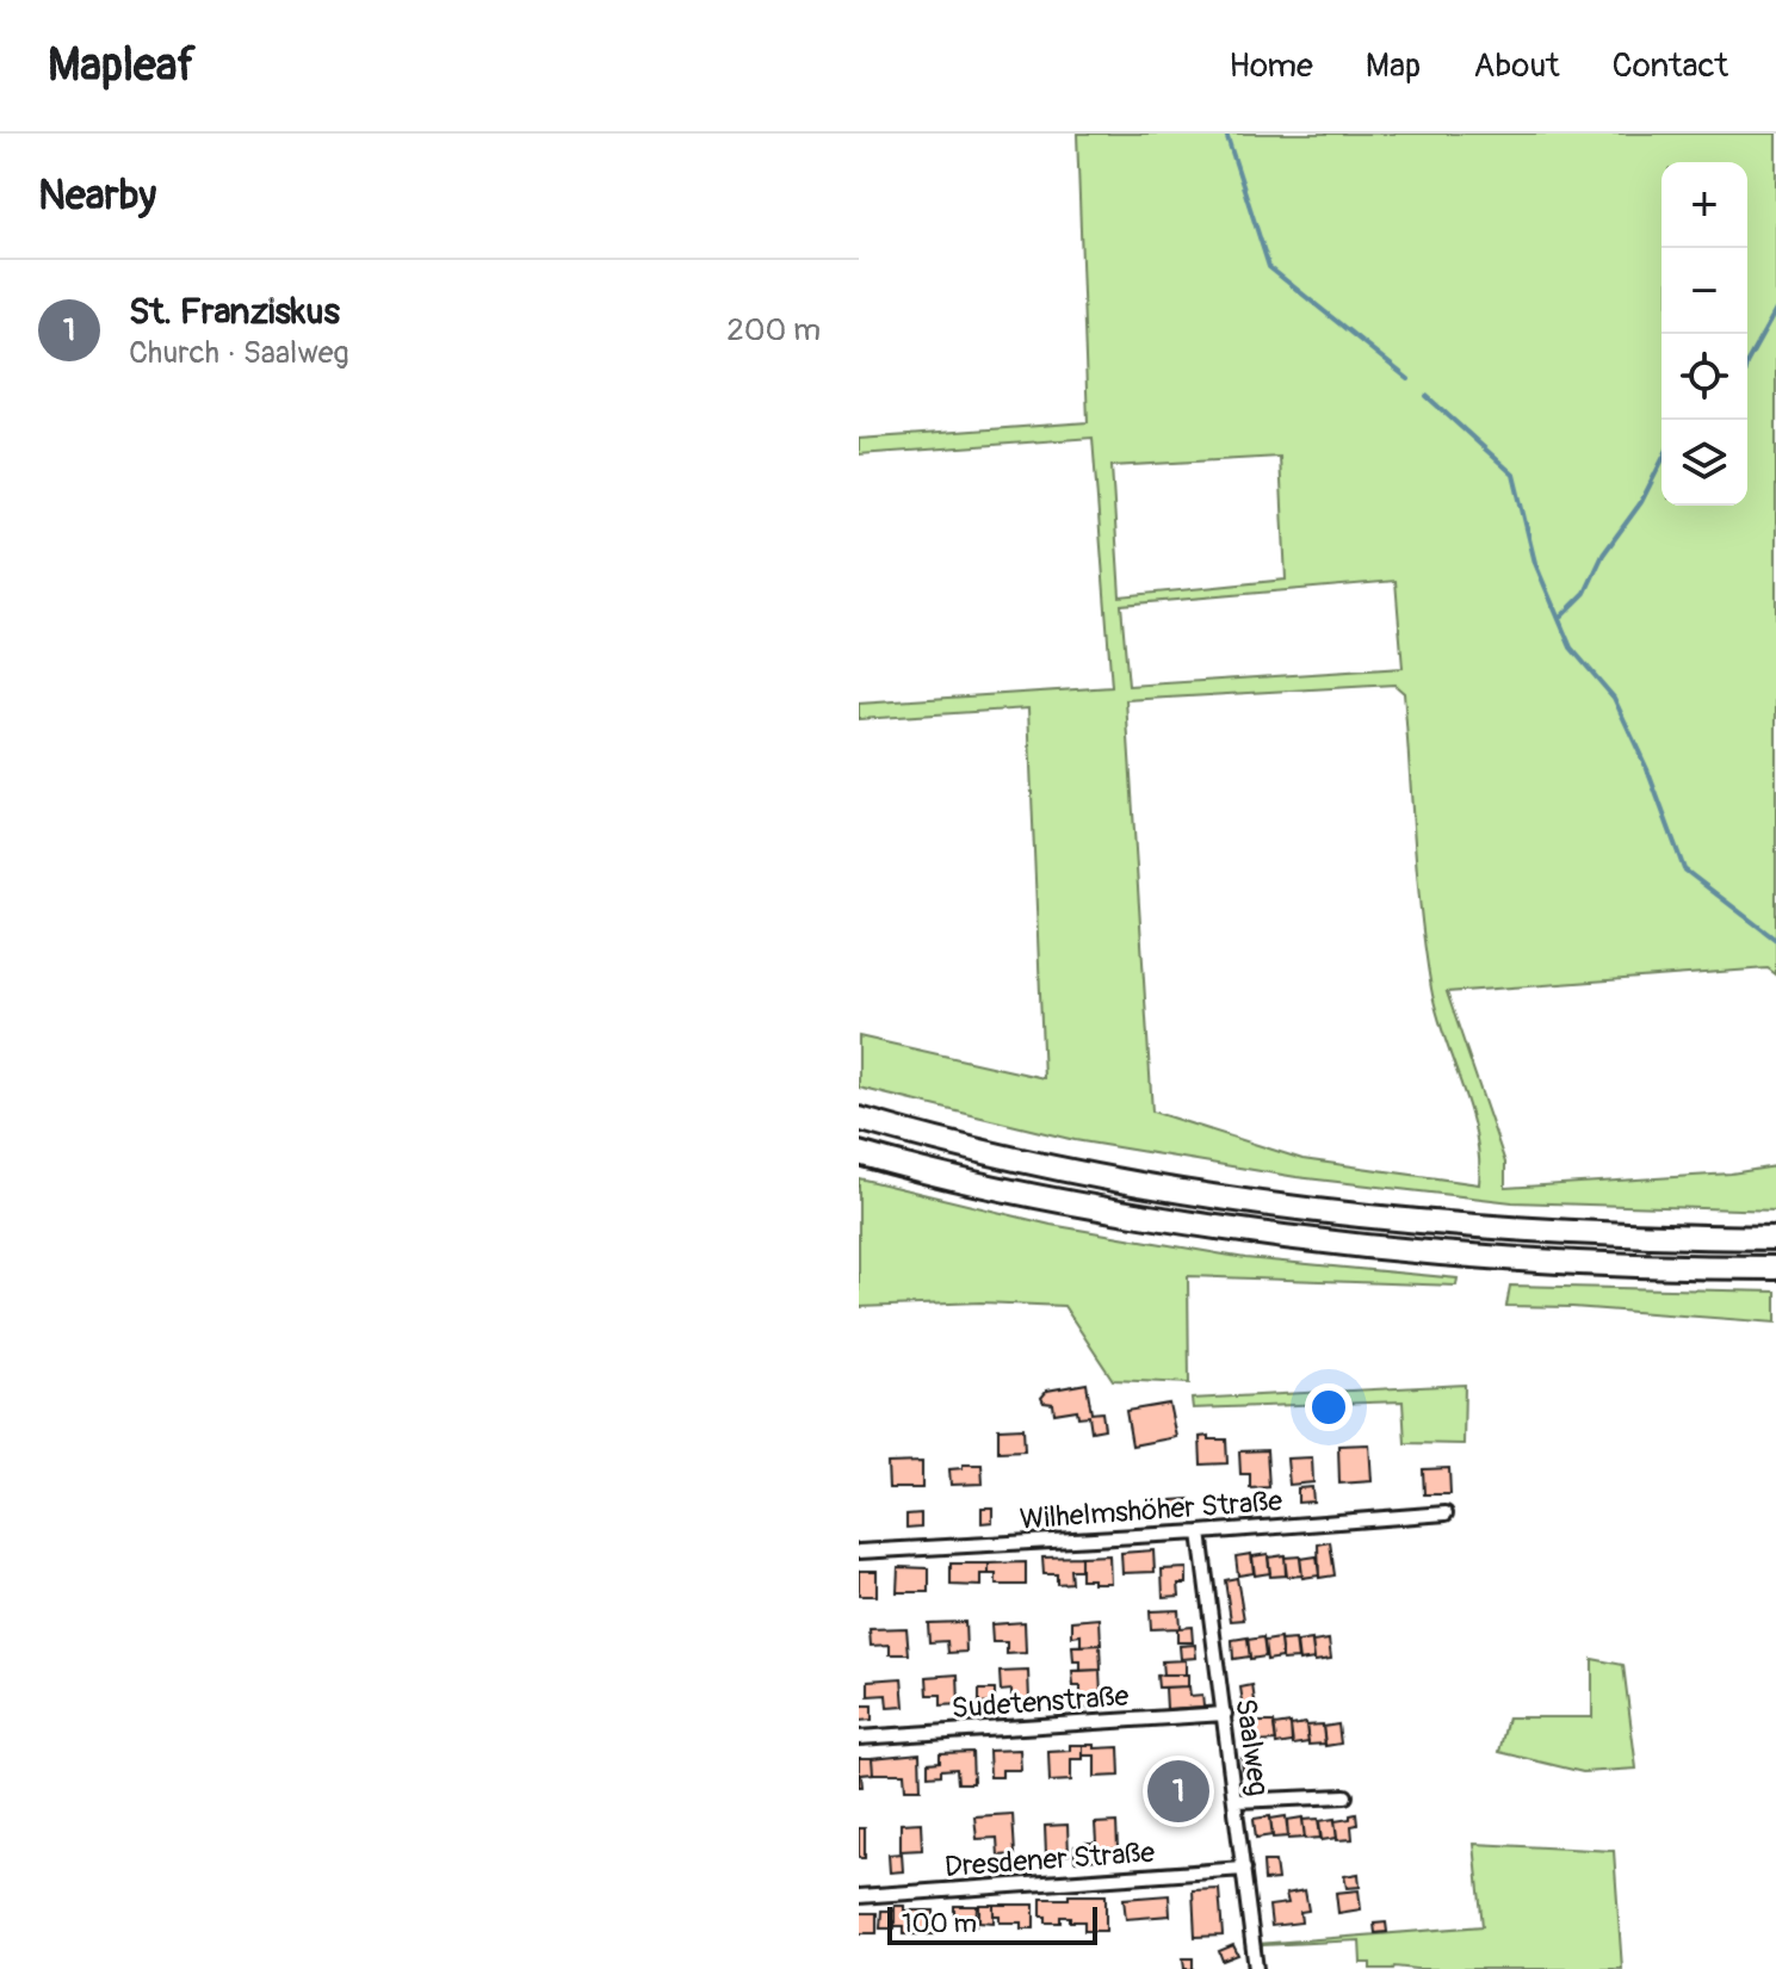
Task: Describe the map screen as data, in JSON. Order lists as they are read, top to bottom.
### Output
{
  "streets": {
    "street": [
      "Wilhelmshöher Straße",
      "Sudetenstraße",
      "Saalweg",
      "Dresdener Straße"
    ]
  },
  "crossings": [
    ["Wilhelmshöher Straße", "Saalweg"],
    ["Sudetenstraße", "Saalweg"],
    ["Saalweg", "Dresdener Straße"]
  ],
  "scale_bar": "100 m",
  "page": {
    "header": "Mapleaf",
    "nav": [
      "Home",
      "Map",
      "About",
      "Contact"
    ],
    "heading": "Nearby",
    "map_buttons": ["+", "−"],
    "list": [
      {
        "mark": "1",
        "name": "St. Franziskus",
        "note": "Church · Saalweg",
        "value": "200 m"
      }
    ],
    "pins": "1",
    "scale": "100 m"
  }
}
